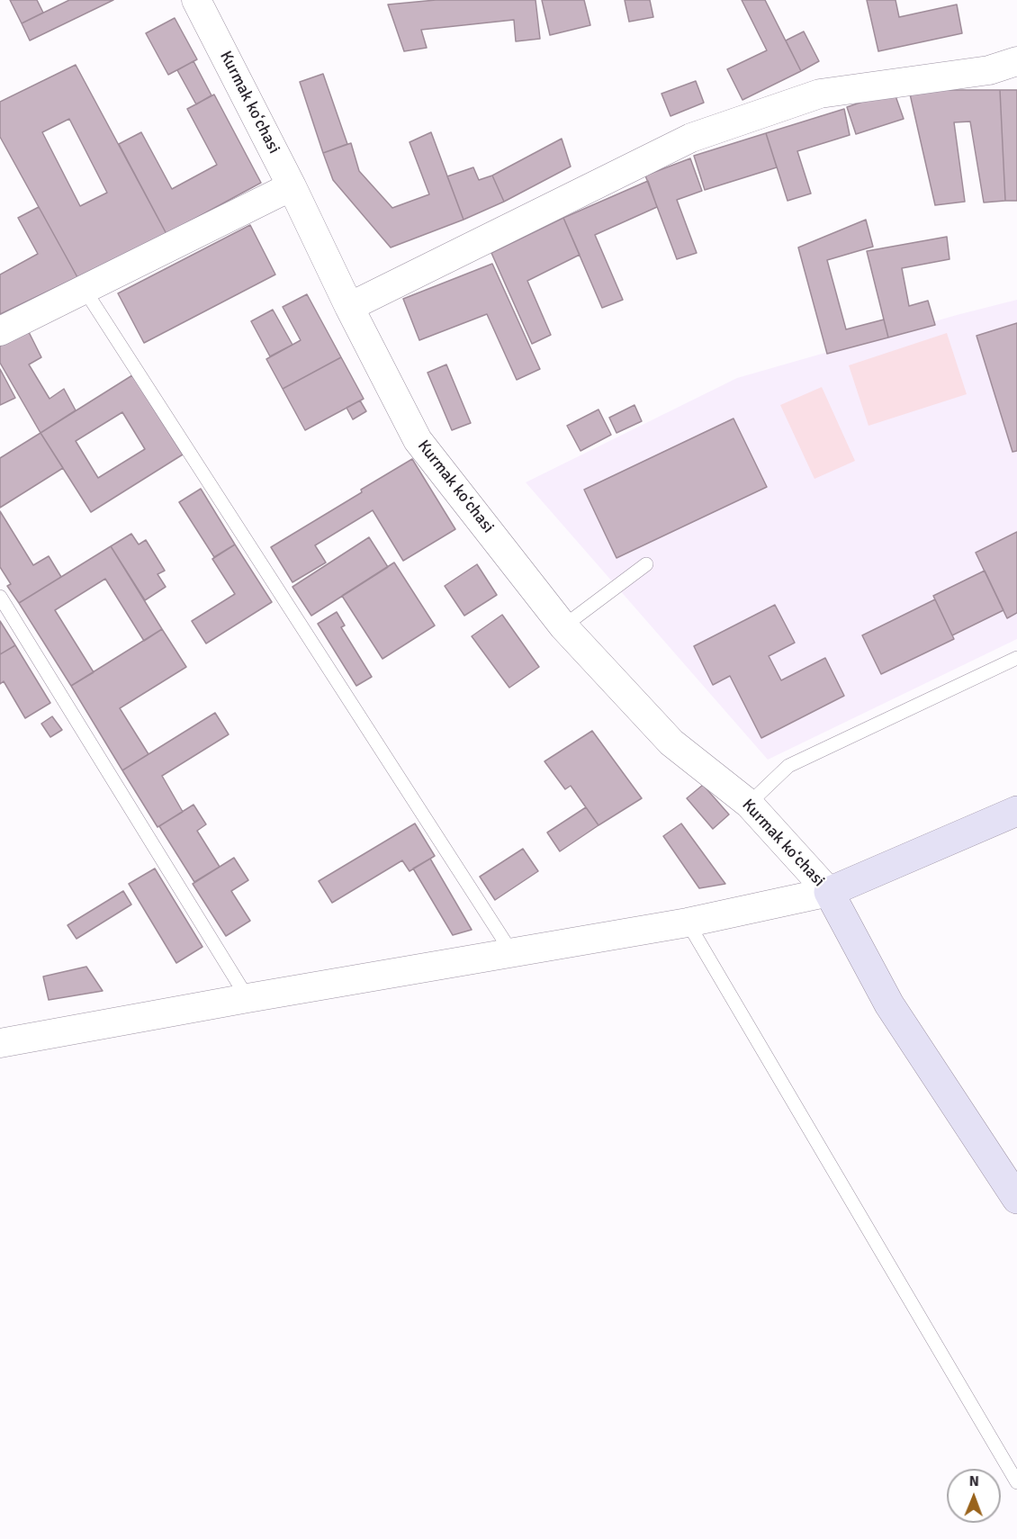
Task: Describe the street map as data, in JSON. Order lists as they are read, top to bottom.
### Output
{
  "streets": {
    "street": ["Kurmak koʻchasi"]
  },
  "north": "top"
}
